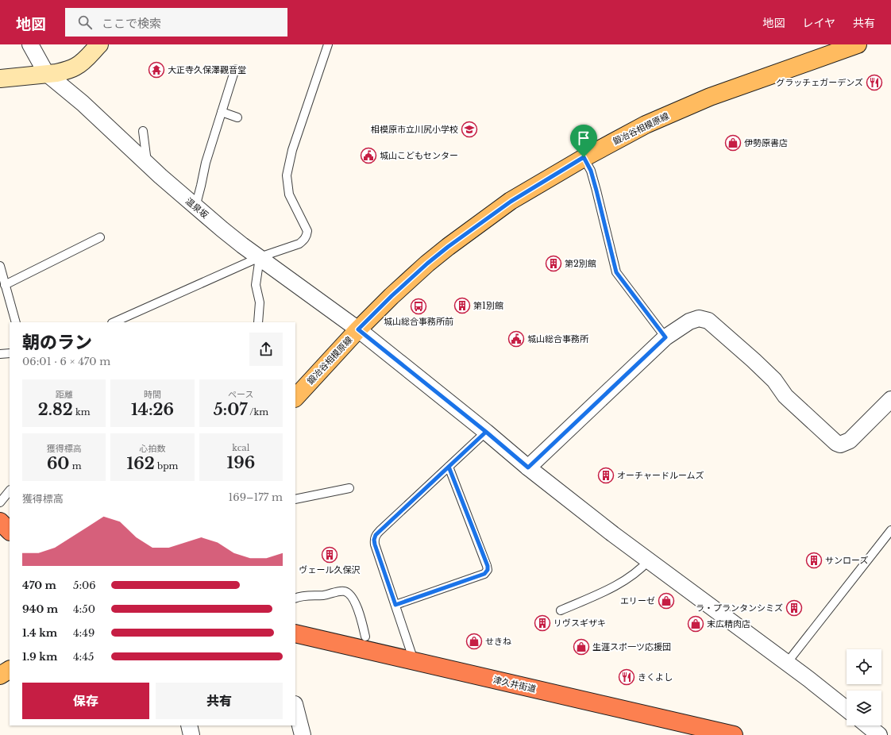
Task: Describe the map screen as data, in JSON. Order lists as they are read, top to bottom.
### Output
{
  "streets": {
    "highway": ["津久井街道"],
    "main road": ["鍛冶谷相模原線"],
    "street": ["温泉坂"]
  },
  "crossings": [
    ["鍛冶谷相模原線", "温泉坂"]
  ],
  "places": {
    "temple": ["大正寺久保澤觀音堂"],
    "restaurant": ["グラッチェガーデンズ", "きくよし"],
    "school or university": ["相模原市立川尻小学校"],
    "shop": [
      "伊勢原書店",
      "エリーゼ",
      "末広精肉店",
      "せきね",
      "生涯スポ一ツ応援団"
    ],
    "public building": ["城山こどもセンター", "城山総合事務所"],
    "building": [
      "第2別館",
      "第1別館",
      "オーチャードルームズ",
      "ヴェール久保沢",
      "サンローズ",
      "ラ・プランタンシミズ",
      "リヴスギザキ"
    ],
    "bus stop": ["城山総合事務所前"]
  },
  "page": {
    "header": "地図",
    "search": "ここで検索",
    "nav": ["地図", "レイヤ", "共有"],
    "heading": ["朝のラン", "06:01 · 6 × 470 m"],
    "stats": [
      ["距離", "2.82 km"],
      ["時間", "14:26"],
      ["ペース", "5:07 /km"],
      ["獲得標高", "60 m"],
      ["心拍数", "162 bpm"],
      ["kcal", "196"]
    ],
    "chart": ["獲得標高", "169–177 m"],
    "list": [
      {
        "name": "470 m",
        "note": "5:06"
      },
      {
        "name": "940 m",
        "note": "4:50"
      },
      {
        "name": "1.4 km",
        "note": "4:49"
      },
      {
        "name": "1.9 km",
        "note": "4:45"
      }
    ],
    "buttons": ["保存", "共有"]
  }
}
